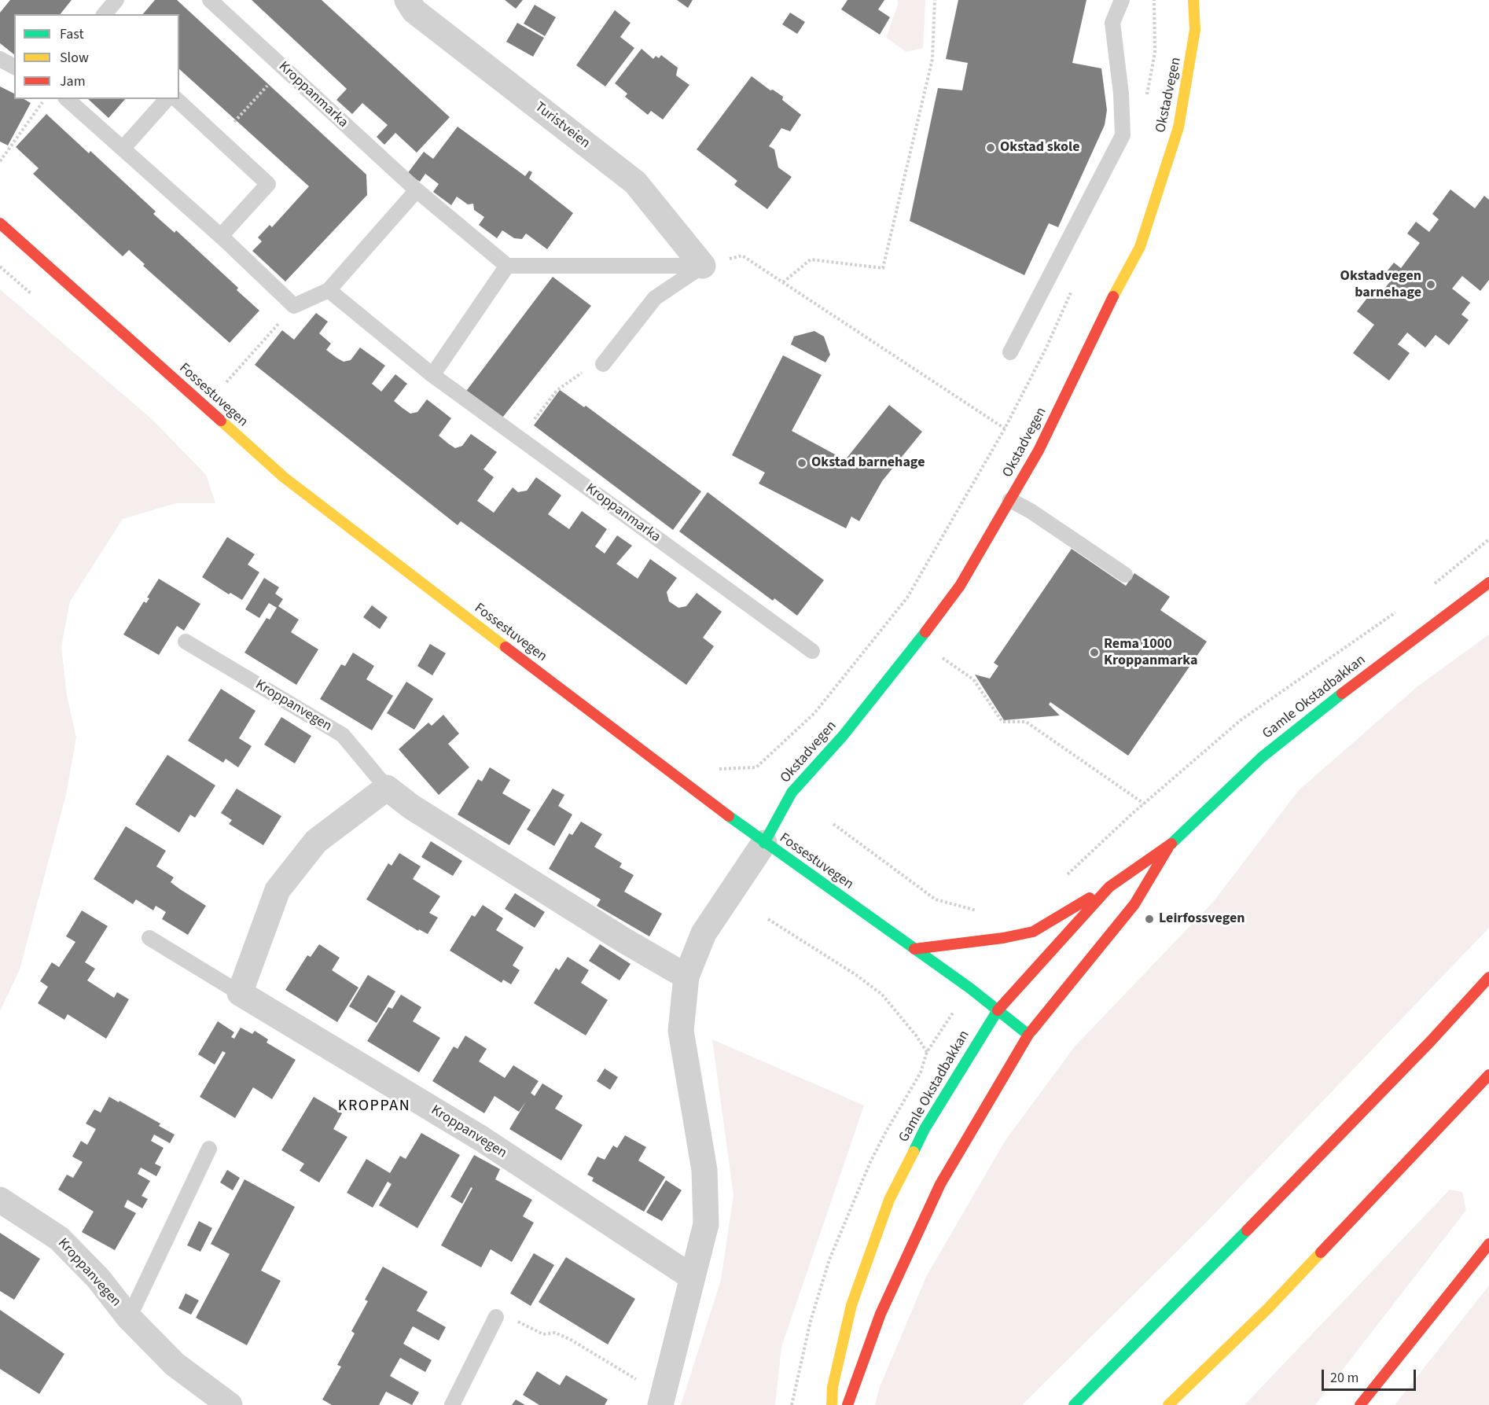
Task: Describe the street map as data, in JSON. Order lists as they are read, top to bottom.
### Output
{
  "streets": {
    "main road": ["Okstadvegen", "Fossestuvegen", "Gamle Okstadbakkan"],
    "street": ["Turistveien", "Kroppanvegen"],
    "lane": ["Kroppanmarka"]
  },
  "crossings": [
    ["Okstadvegen", "Fossestuvegen"],
    ["Fossestuvegen", "Gamle Okstadbakkan"]
  ],
  "districts": ["KROPPAN"],
  "places": [
    "Okstad skole",
    "Okstadvegen barnehage",
    "Okstad barnehage",
    "Rema 1000 Kroppanmarka",
    "Leirfossvegen"
  ],
  "legend": ["Fast", "Slow", "Jam"],
  "scale_bar": "20 m"
}
